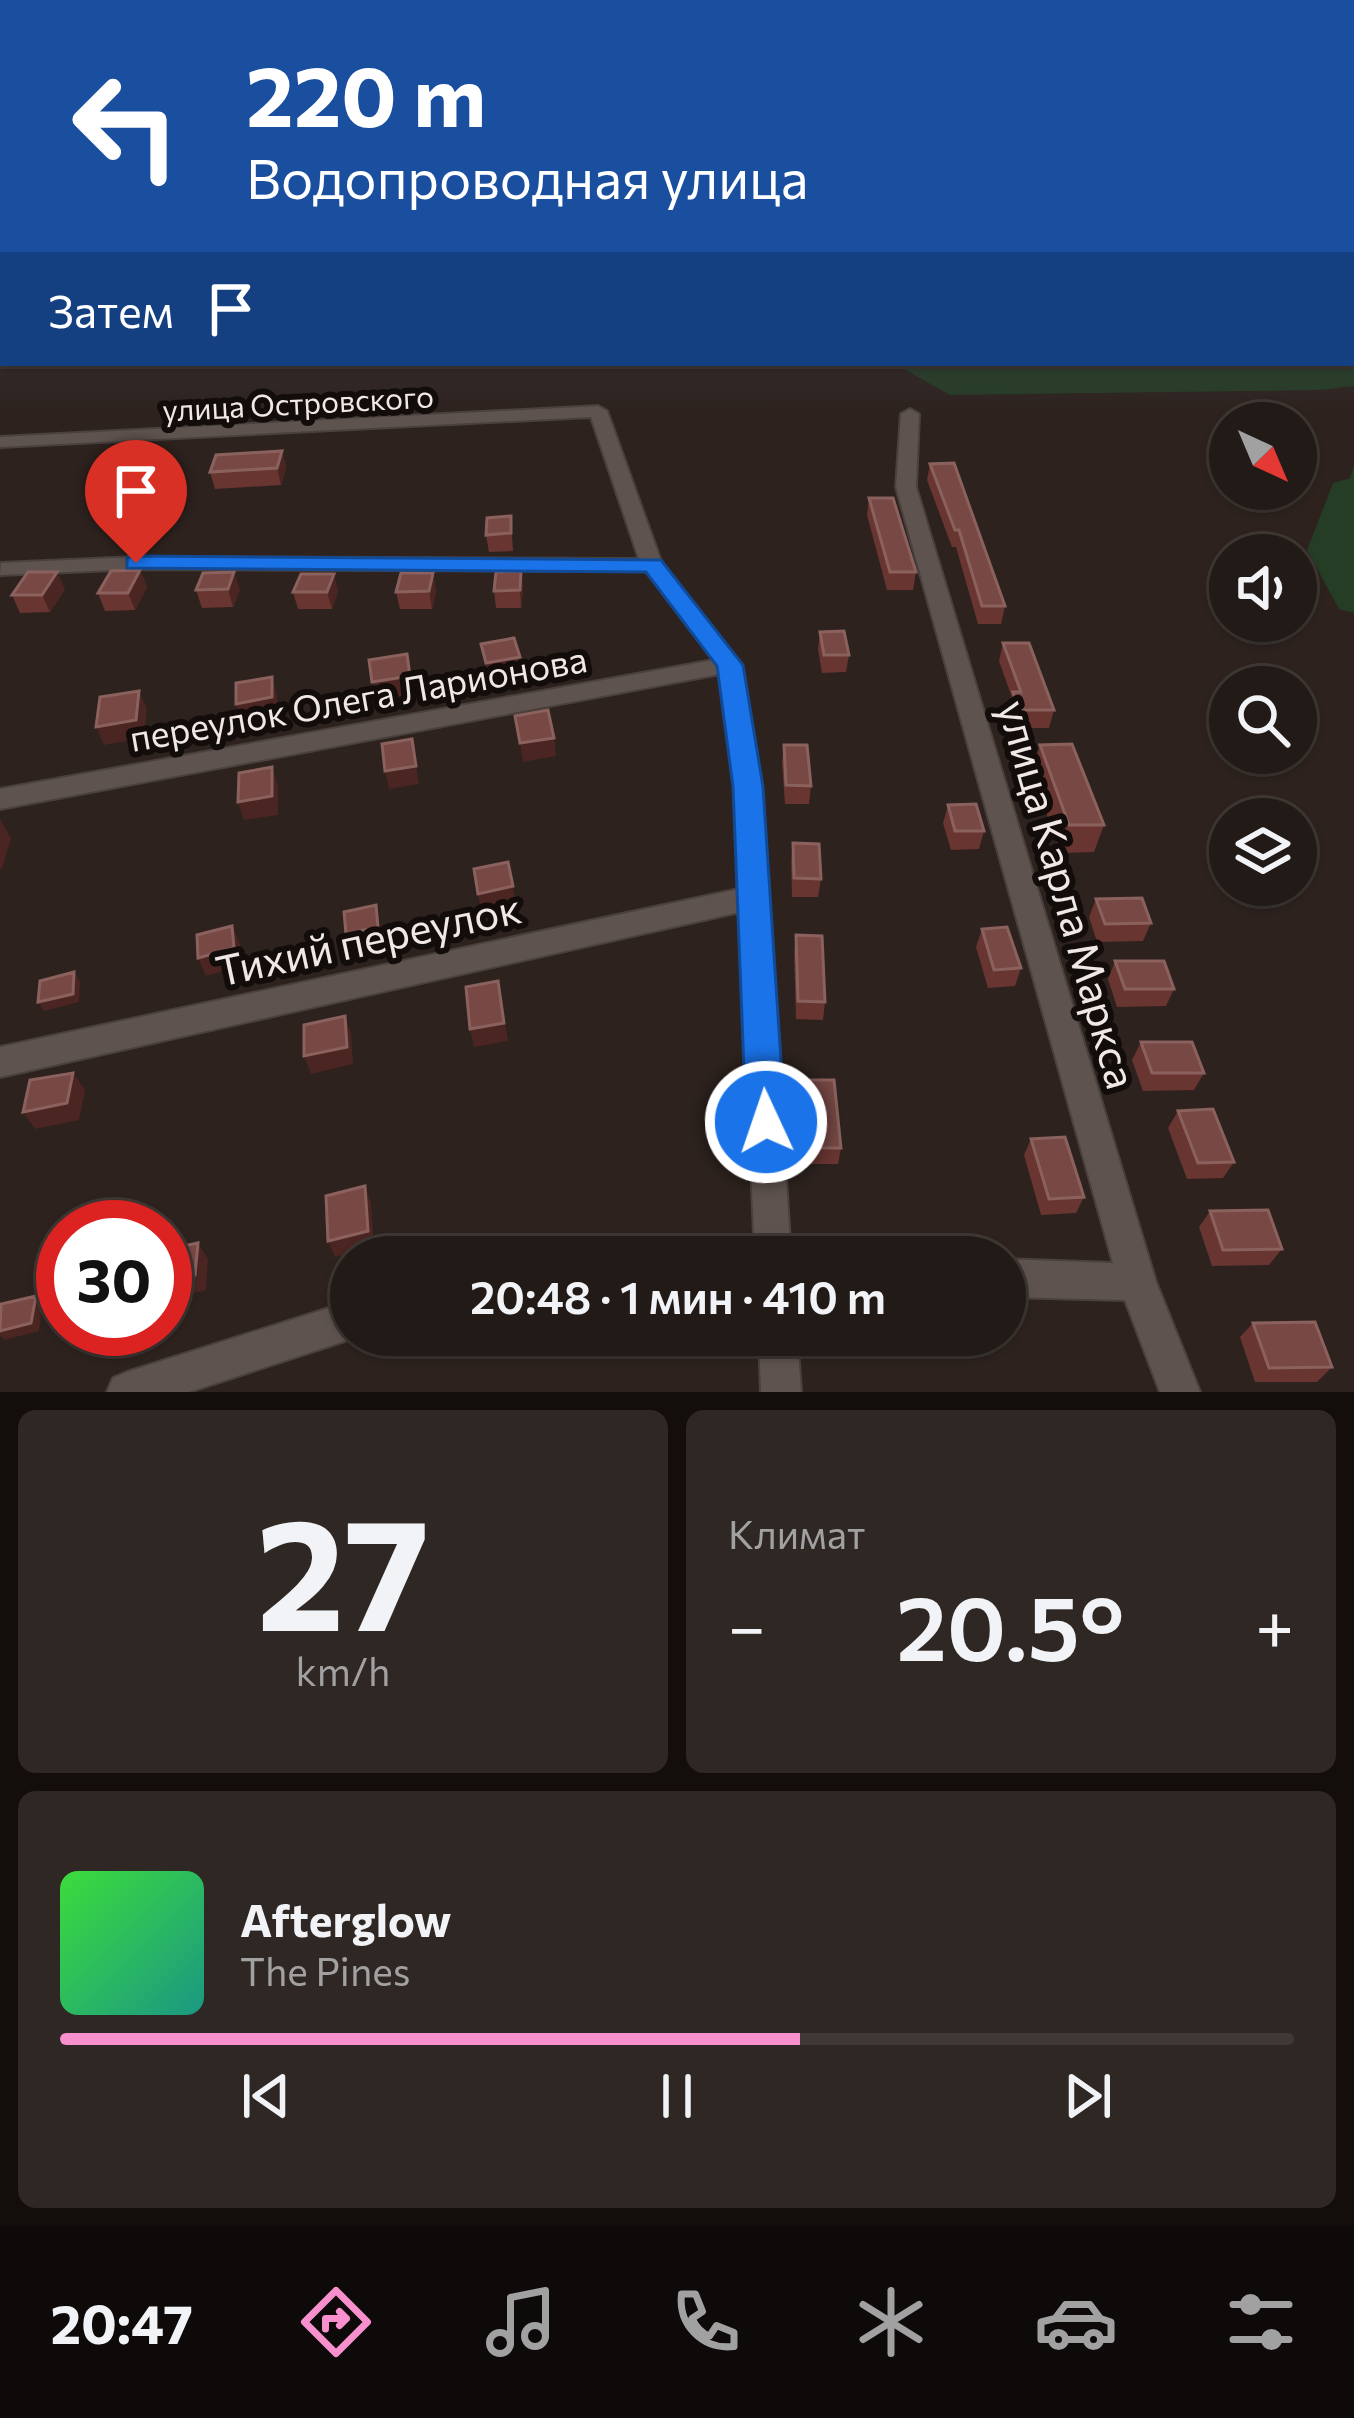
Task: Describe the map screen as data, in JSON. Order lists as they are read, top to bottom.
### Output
{
  "streets": {
    "street": [
      "улица Островского",
      "переулок Олега Ларионова",
      "улица Карла Маркса",
      "Тихий переулок"
    ]
  },
  "north": "bottom right",
  "page": {
    "turn": ["220 m", "Водопроводная улица"],
    "then": "Затем",
    "limit": "30",
    "trip": "20:48 · 1 мин · 410 m",
    "tile": [
      ["27", "km/h"],
      "Климат"
    ],
    "heat": ["−", "20.5°", "+"],
    "song": ["Afterglow", "The Pines"],
    "tabs": "20:47"
  }
}
